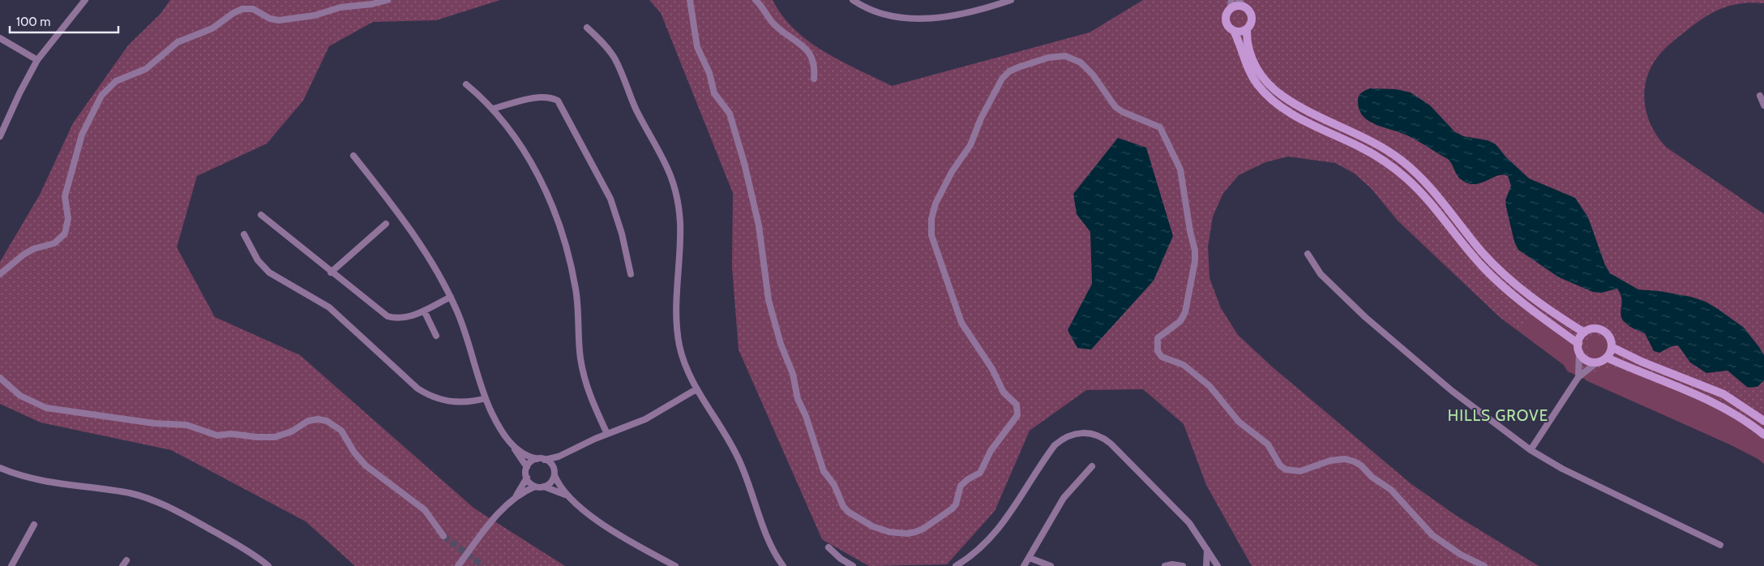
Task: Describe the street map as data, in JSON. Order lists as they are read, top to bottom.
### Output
{
  "districts": ["HILLS GROVE"],
  "scale_bar": "100 m"
}
